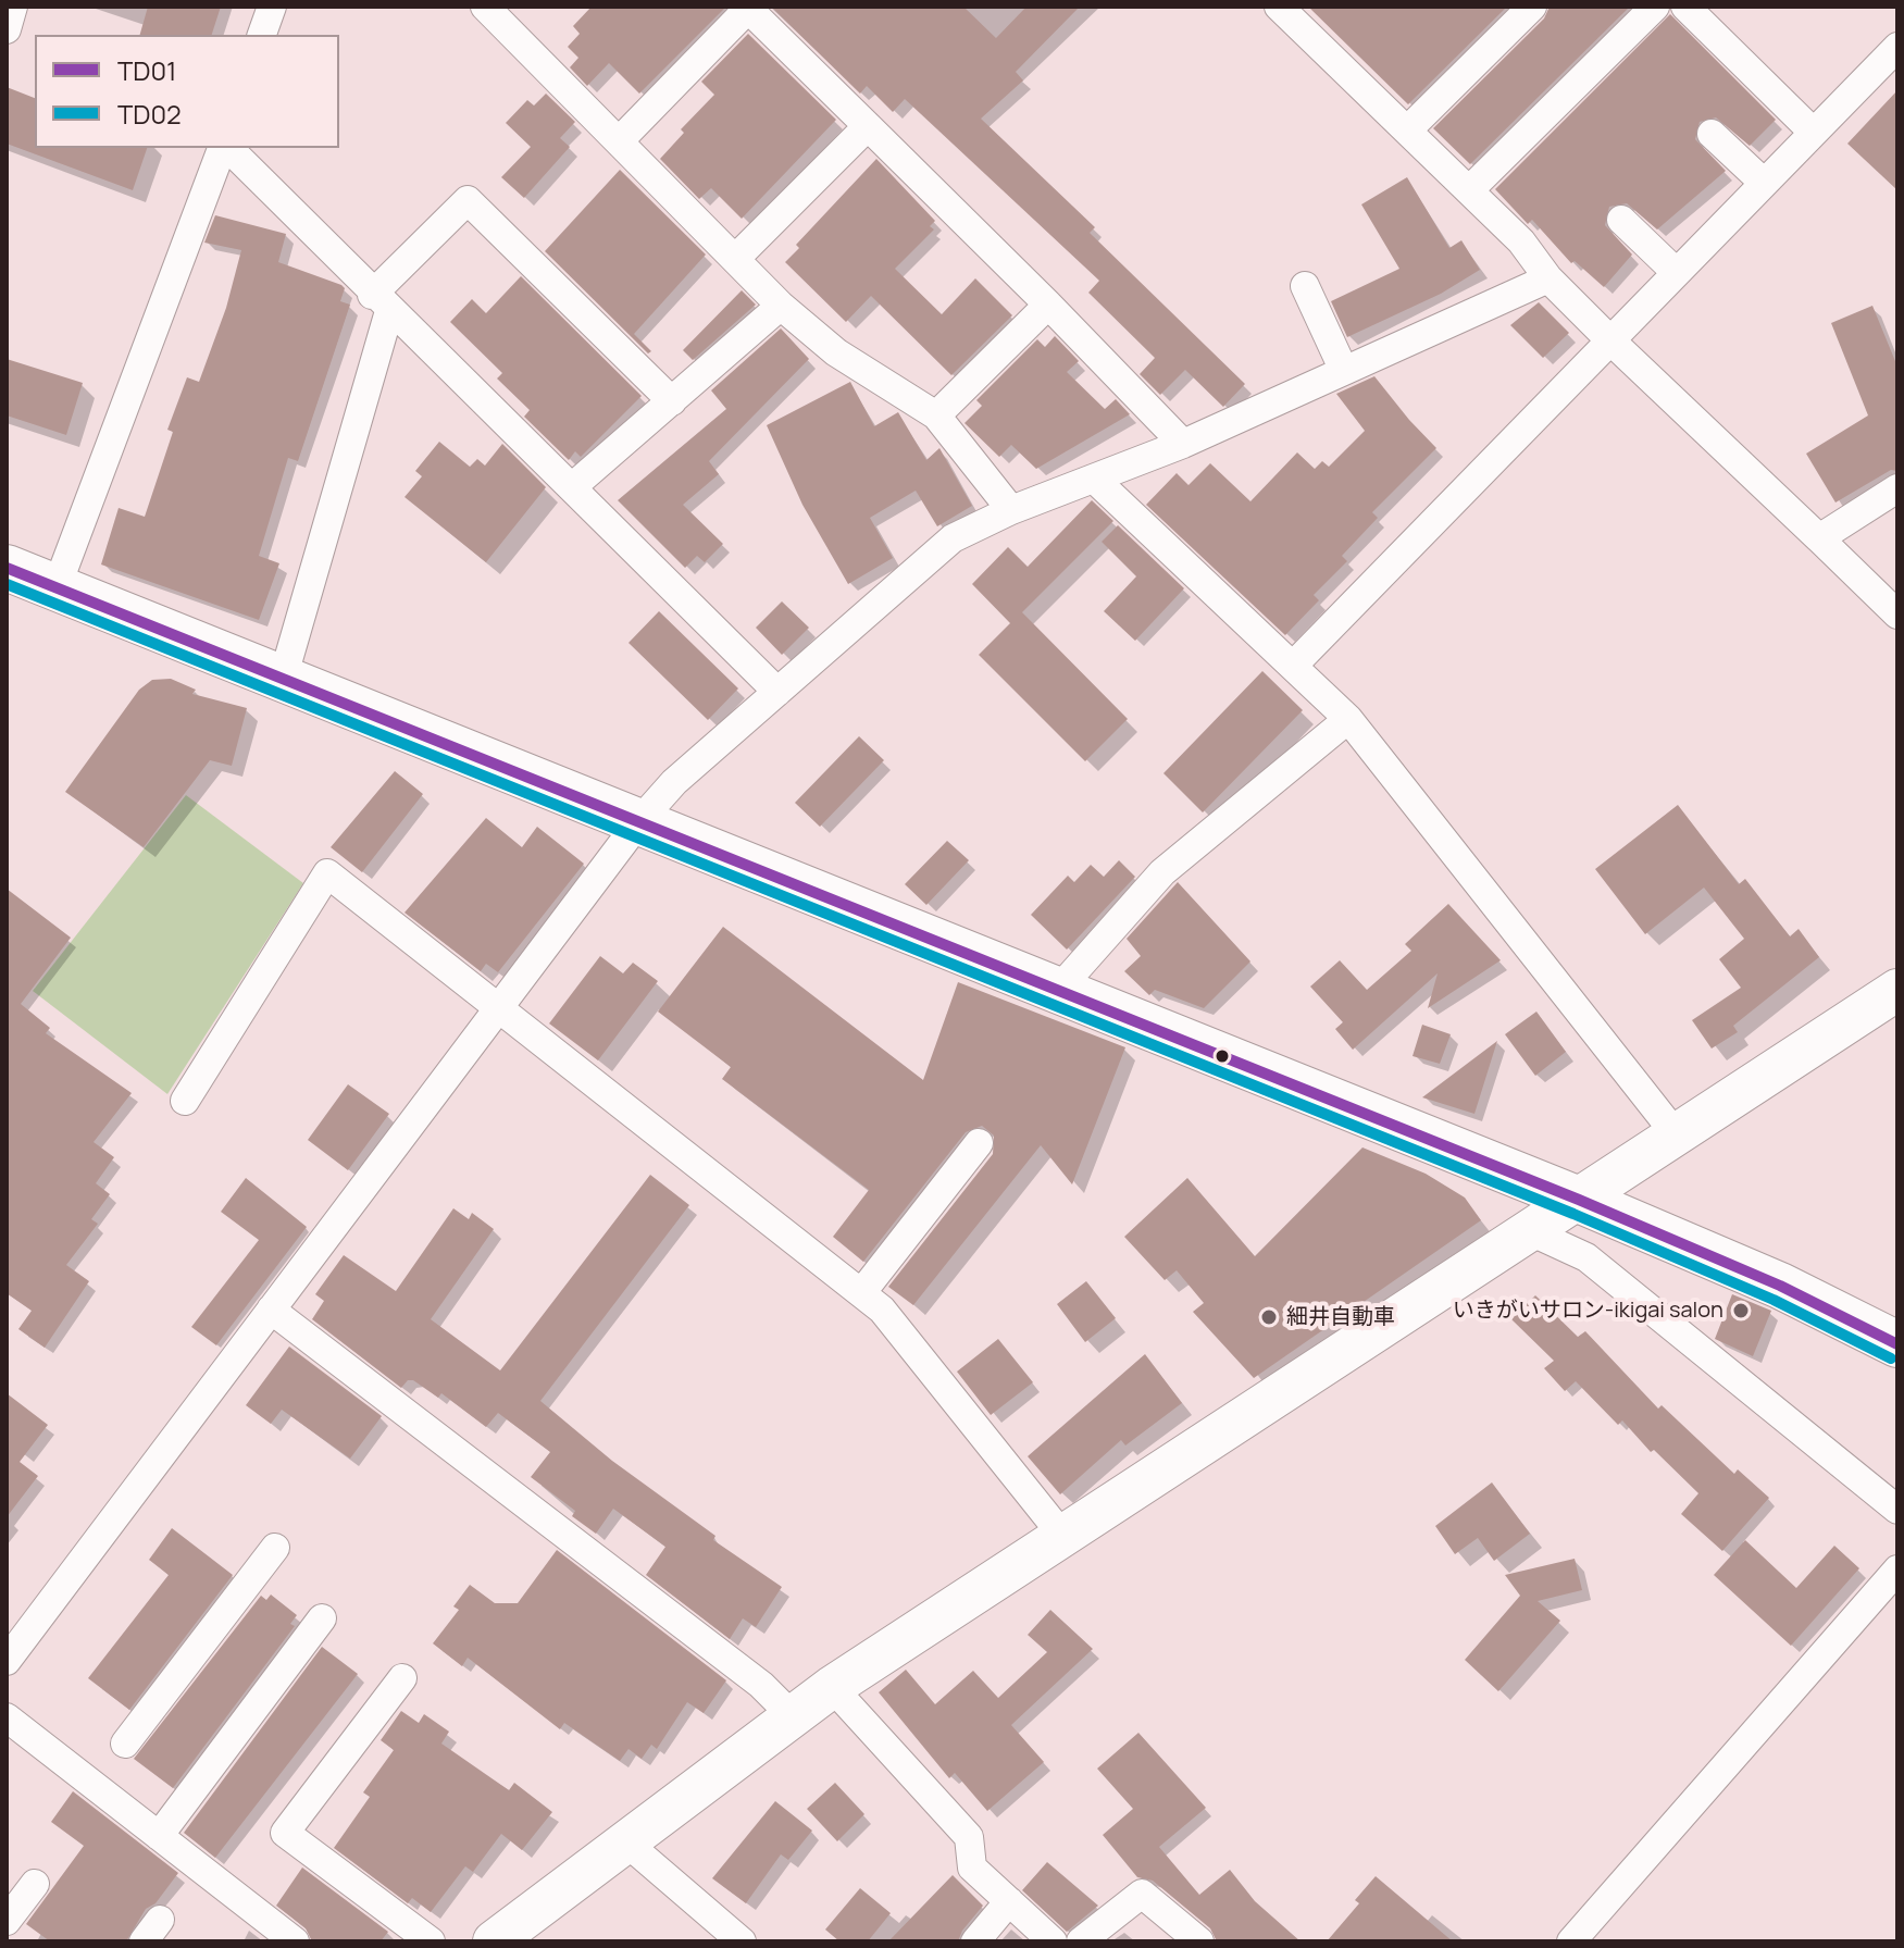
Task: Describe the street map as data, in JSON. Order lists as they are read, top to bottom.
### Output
{
  "places": ["いきがいサロン-ikigai salon", "細井自動車"],
  "lines": ["transit line TD01", "transit line TD02"],
  "legend": ["TD01", "TD02"]
}
